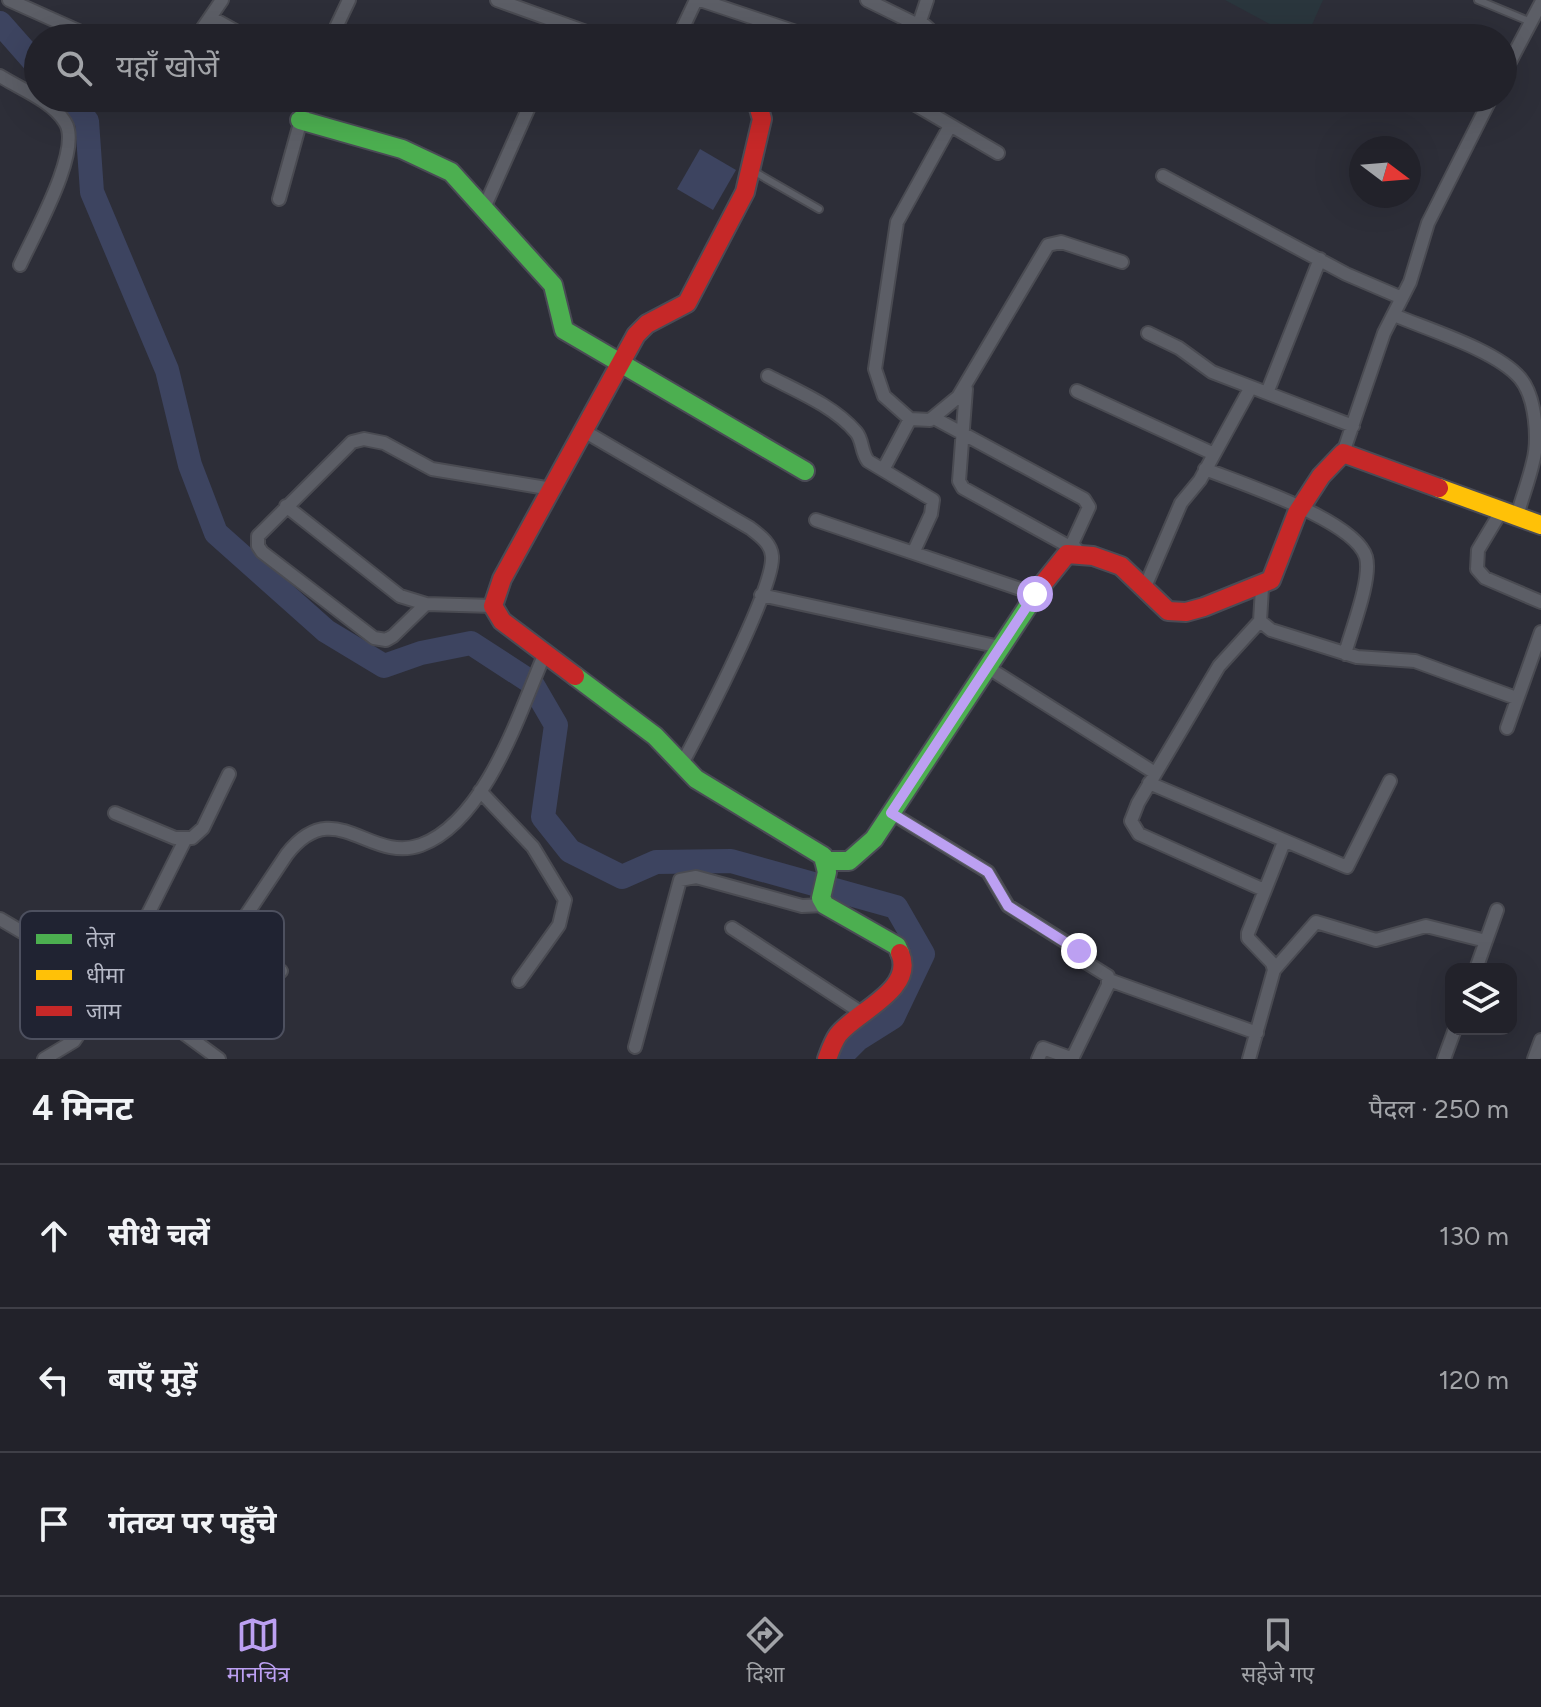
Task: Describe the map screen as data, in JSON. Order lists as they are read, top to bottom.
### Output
{
  "legend": ["तेज़", "धीमा", "जाम"],
  "north": "right",
  "page": {
    "search": "यहाँ खोजें",
    "heading": ["4 मिनट", "पैदल · 250 m"],
    "list": [
      ["सीधे चलें", "130 m"],
      ["बाएँ मुड़ें", "120 m"],
      "गंतव्य पर पहुँचे"
    ],
    "nav": ["मानचित्र", "दिशा", "सहेजे गए"]
  }
}
